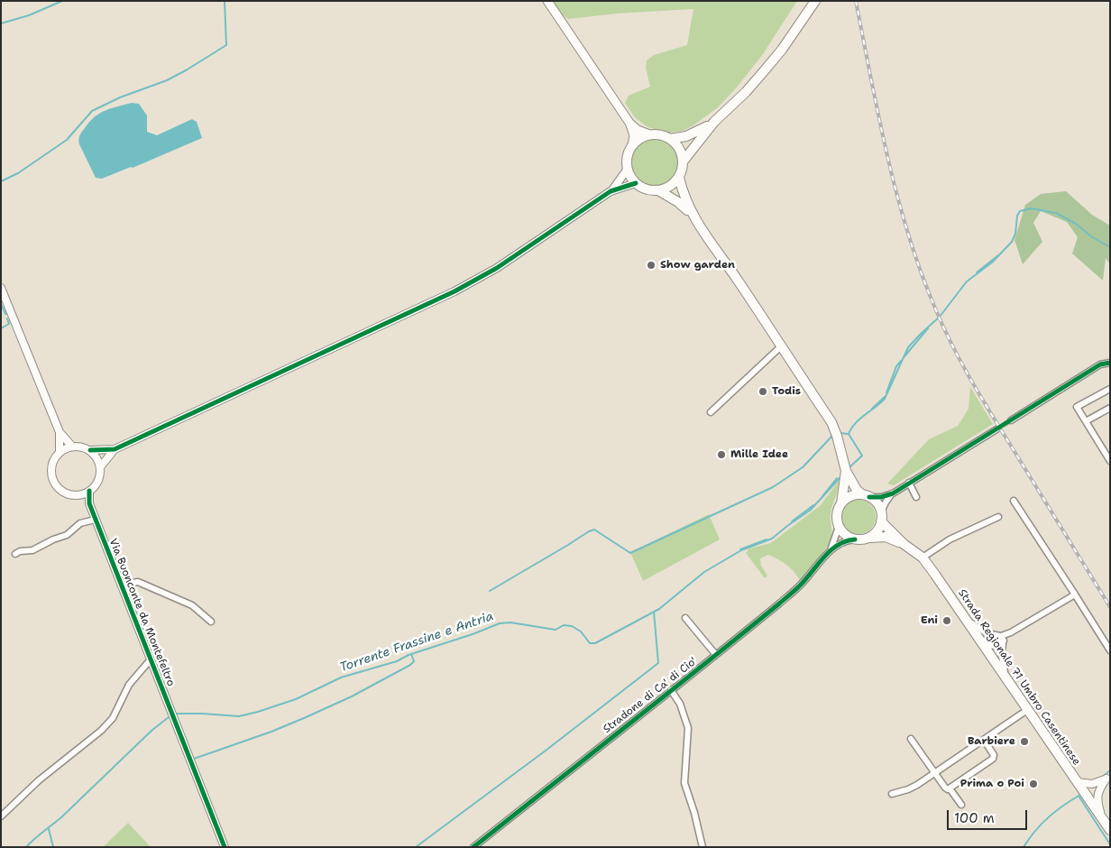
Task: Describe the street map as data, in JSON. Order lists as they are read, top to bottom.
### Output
{
  "streets": {
    "main road": ["Strada Regionale 71 Umbro Casentinese"],
    "street": ["Via Buonconte da Montefeltro", "Stradone di Ca' di Cio'"]
  },
  "water": ["Torrente Frassine e Antria"],
  "places": [
    "Show garden",
    "Todis",
    "Mille Idee",
    "Eni",
    "Barbiere",
    "Prima o Poi"
  ],
  "scale_bar": "100 m"
}
